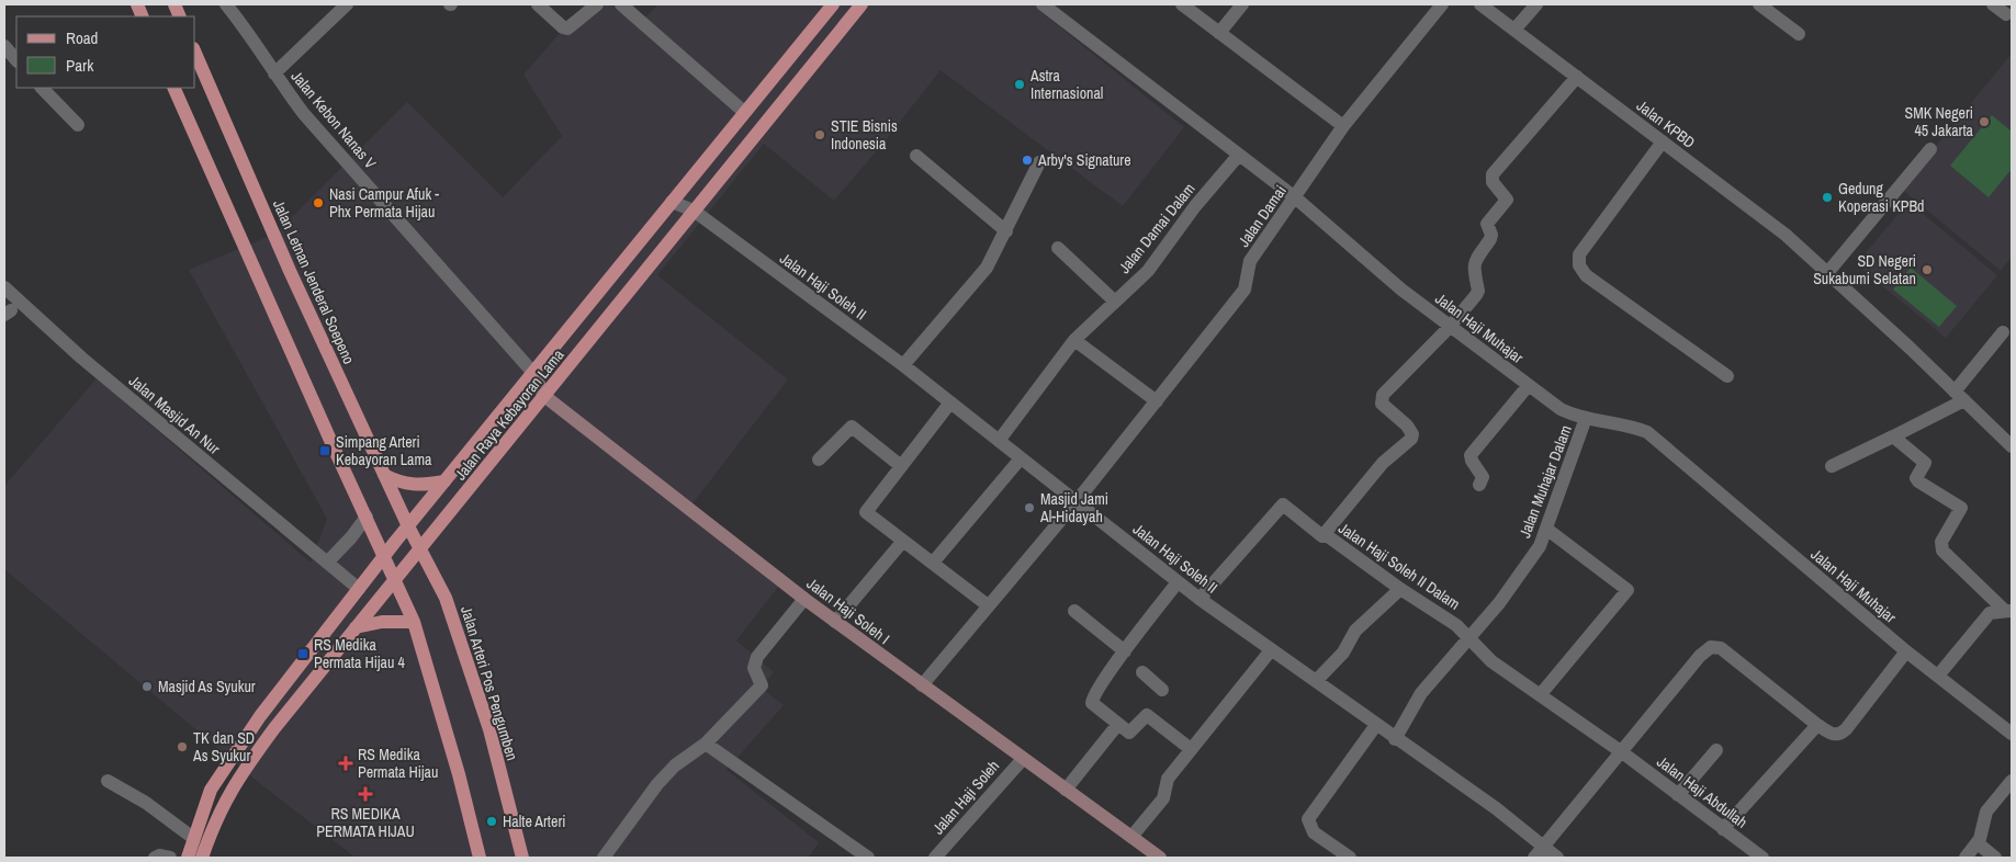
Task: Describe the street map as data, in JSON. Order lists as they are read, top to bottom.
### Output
{
  "streets": {
    "main road": ["Jalan Letnan Jenderal Soepeno", "Jalan Raya Kebayoran Lama", "Jalan Arteri Pos Pengumben"],
    "street": [
      "Jalan Kebon Nanas V",
      "Jalan KPBD",
      "Jalan Damai",
      "Jalan Damai Dalam",
      "Jalan Haji Soleh II",
      "Jalan Haji Muhajar",
      "Jalan Masjid An Nur",
      "Jalan Muhajar Dalam",
      "Jalan Haji Soleh II Dalam",
      "Jalan Haji Soleh I",
      "Jalan Haji Abdullah",
      "Jalan Haji Soleh"
    ]
  },
  "crossings": [
    ["Jalan Kebon Nanas V", "Jalan Raya Kebayoran Lama"],
    ["Jalan Kebon Nanas V", "Jalan Haji Soleh I"],
    ["Jalan Damai", "Jalan Haji Soleh II"],
    ["Jalan Damai", "Jalan Haji Muhajar"],
    ["Jalan Damai Dalam", "Jalan Haji Soleh II"],
    ["Jalan Damai Dalam", "Jalan Haji Muhajar"],
    ["Jalan Letnan Jenderal Soepeno", "Jalan Raya Kebayoran Lama"],
    ["Jalan Letnan Jenderal Soepeno", "Jalan Arteri Pos Pengumben"],
    ["Jalan Haji Soleh II", "Jalan Raya Kebayoran Lama"],
    ["Jalan Haji Soleh II", "Jalan Muhajar Dalam"],
    ["Jalan Haji Soleh II", "Jalan Haji Soleh II Dalam"],
    ["Jalan Haji Muhajar", "Jalan Muhajar Dalam"],
    ["Jalan Masjid An Nur", "Jalan Raya Kebayoran Lama"],
    ["Jalan Raya Kebayoran Lama", "Jalan Haji Soleh I"],
    ["Jalan Raya Kebayoran Lama", "Jalan Arteri Pos Pengumben"],
    ["Jalan Muhajar Dalam", "Jalan Haji Soleh II Dalam"],
    ["Jalan Haji Soleh II Dalam", "Jalan Haji Abdullah"],
    ["Jalan Haji Soleh I", "Jalan Haji Soleh"]
  ],
  "places": {
    "other": [
      "Astra Internasional",
      "SMK Negeri 45 Jakarta",
      "STIE Bisnis Indonesia",
      "Arby's Signature",
      "Gedung Koperasi KPBd",
      "Nasi Campur Afuk - Phx Permata Hijau",
      "SD Negeri Sukabumi Selatan",
      "Masjid Jami Al-Hidayah",
      "Masjid As Syukur",
      "TK dan SD As Syukur",
      "Halte Arteri"
    ],
    "transit": ["Simpang Arteri Kebayoran Lama", "RS Medika Permata Hijau 4"],
    "health": ["RS Medika Permata Hijau", "RS MEDIKA PERMATA HIJAU"]
  },
  "legend": ["Road", "Park"]
}
